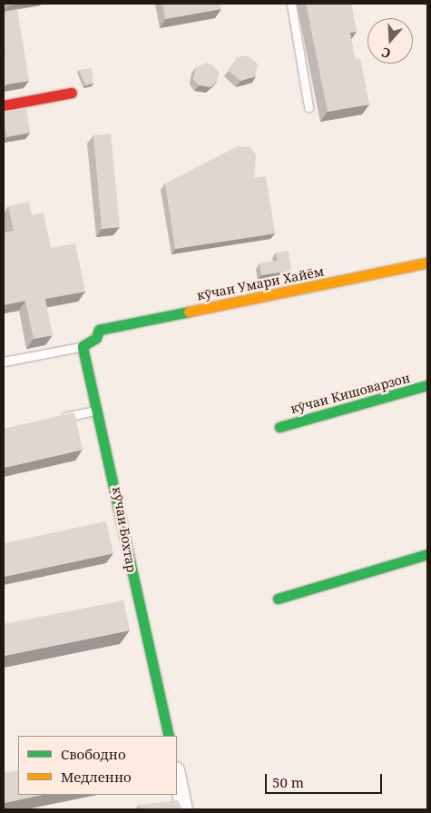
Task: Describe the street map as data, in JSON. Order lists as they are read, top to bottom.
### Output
{
  "streets": {
    "street": ["кӯчаи Умари Хайём", "кӯчаи Кишоварзон", "кӯчаи Бохтар"]
  },
  "crossings": [
    ["кӯчаи Умари Хайём", "кӯчаи Бохтар"]
  ],
  "legend": ["Свободно", "Медленно"],
  "scale_bar": "50 m",
  "north": "bottom"
}
